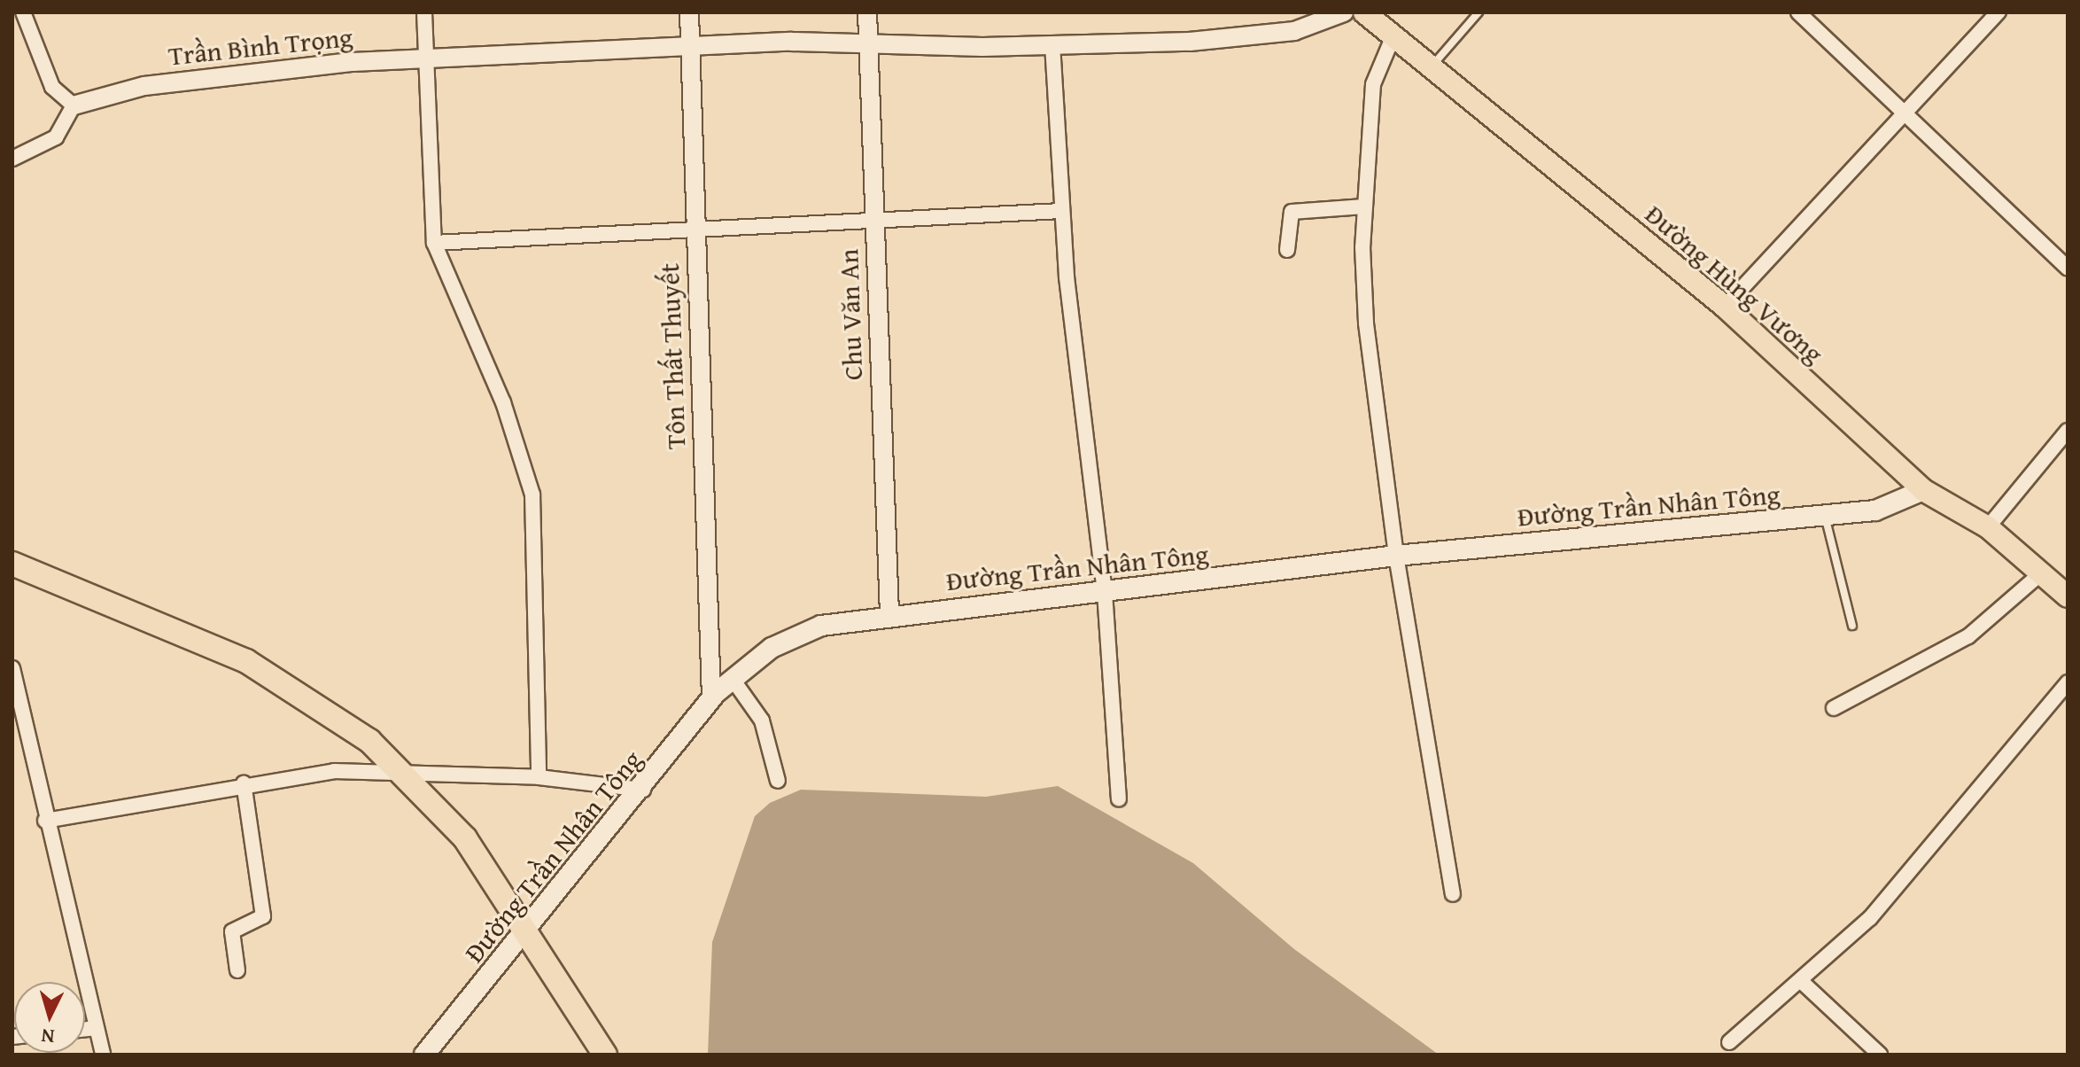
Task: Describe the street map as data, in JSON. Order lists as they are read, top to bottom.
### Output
{
  "streets": {
    "main road": ["Đường Hùng Vương", "Đường Trần Nhân Tông"],
    "street": ["Trần Bình Trọng", "Chu Văn An", "Tôn Thất Thuyết"]
  },
  "crossings": [
    ["Trần Bình Trọng", "Chu Văn An"],
    ["Trần Bình Trọng", "Tôn Thất Thuyết"],
    ["Đường Hùng Vương", "Đường Trần Nhân Tông"],
    ["Chu Văn An", "Đường Trần Nhân Tông"],
    ["Tôn Thất Thuyết", "Đường Trần Nhân Tông"]
  ],
  "north": "bottom"
}
